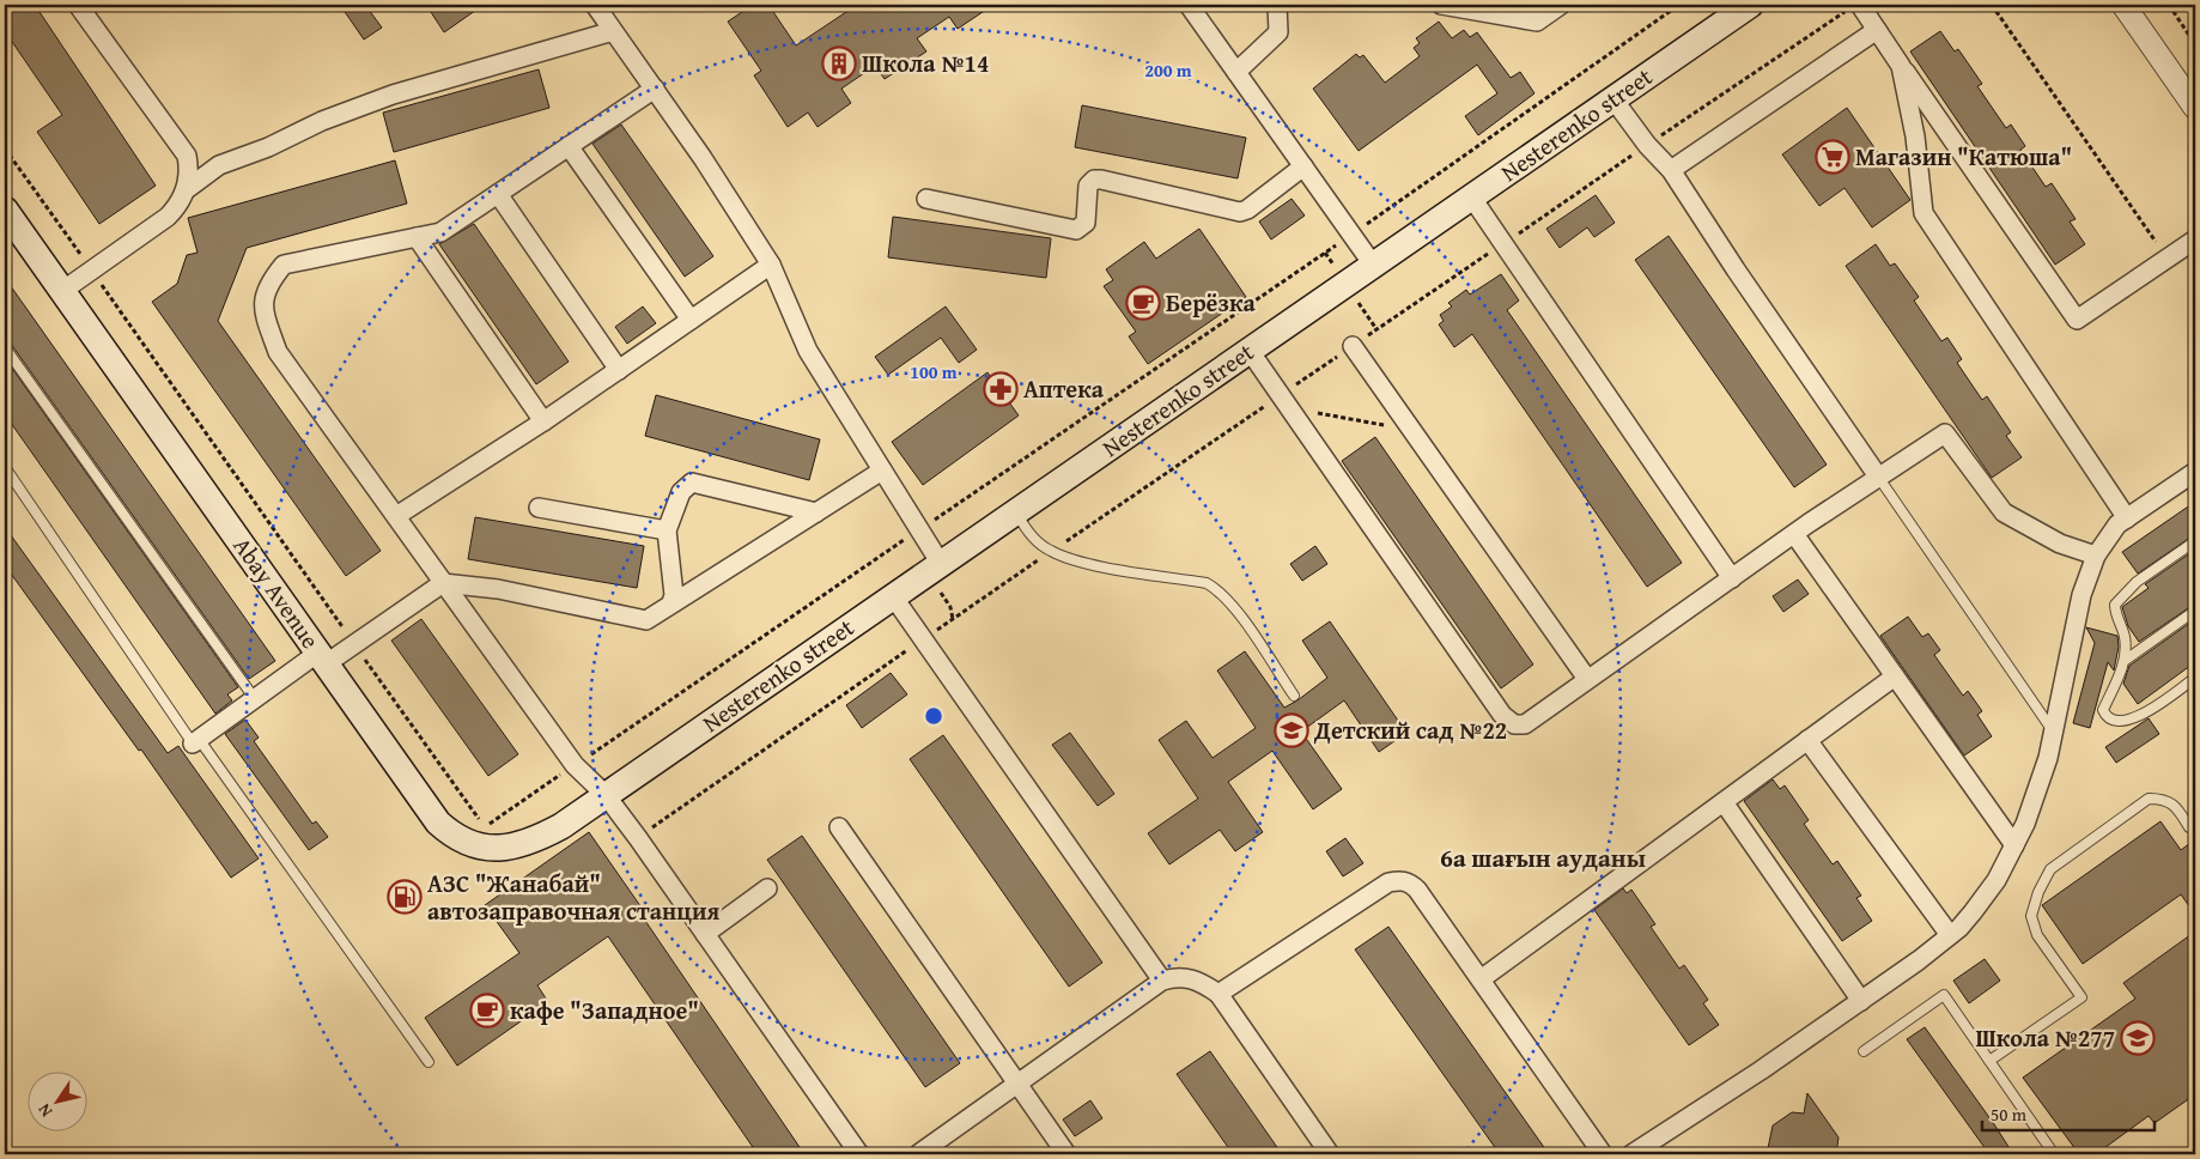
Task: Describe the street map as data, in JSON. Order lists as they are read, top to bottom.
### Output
{
  "streets": {
    "main road": ["Nesterenko street", "Abay Avenue"]
  },
  "crossings": [
    ["Nesterenko street", "Abay Avenue"]
  ],
  "districts": ["6а шағын ауданы"],
  "places": {
    "building": ["Школа №14"],
    "supermarket": ["Магазин \"Катюша\""],
    "cafe": ["Берёзка", "кафе \"Западное\""],
    "pharmacy": ["Аптека"],
    "school or university": ["Детский сад №22", "Школа №277"],
    "fuel station": ["АЗС \"Жанабай\" автозаправочная станция"]
  },
  "scale_bar": "50 m",
  "north": "bottom left",
  "rings": ["200 m", "100 m"]
}
